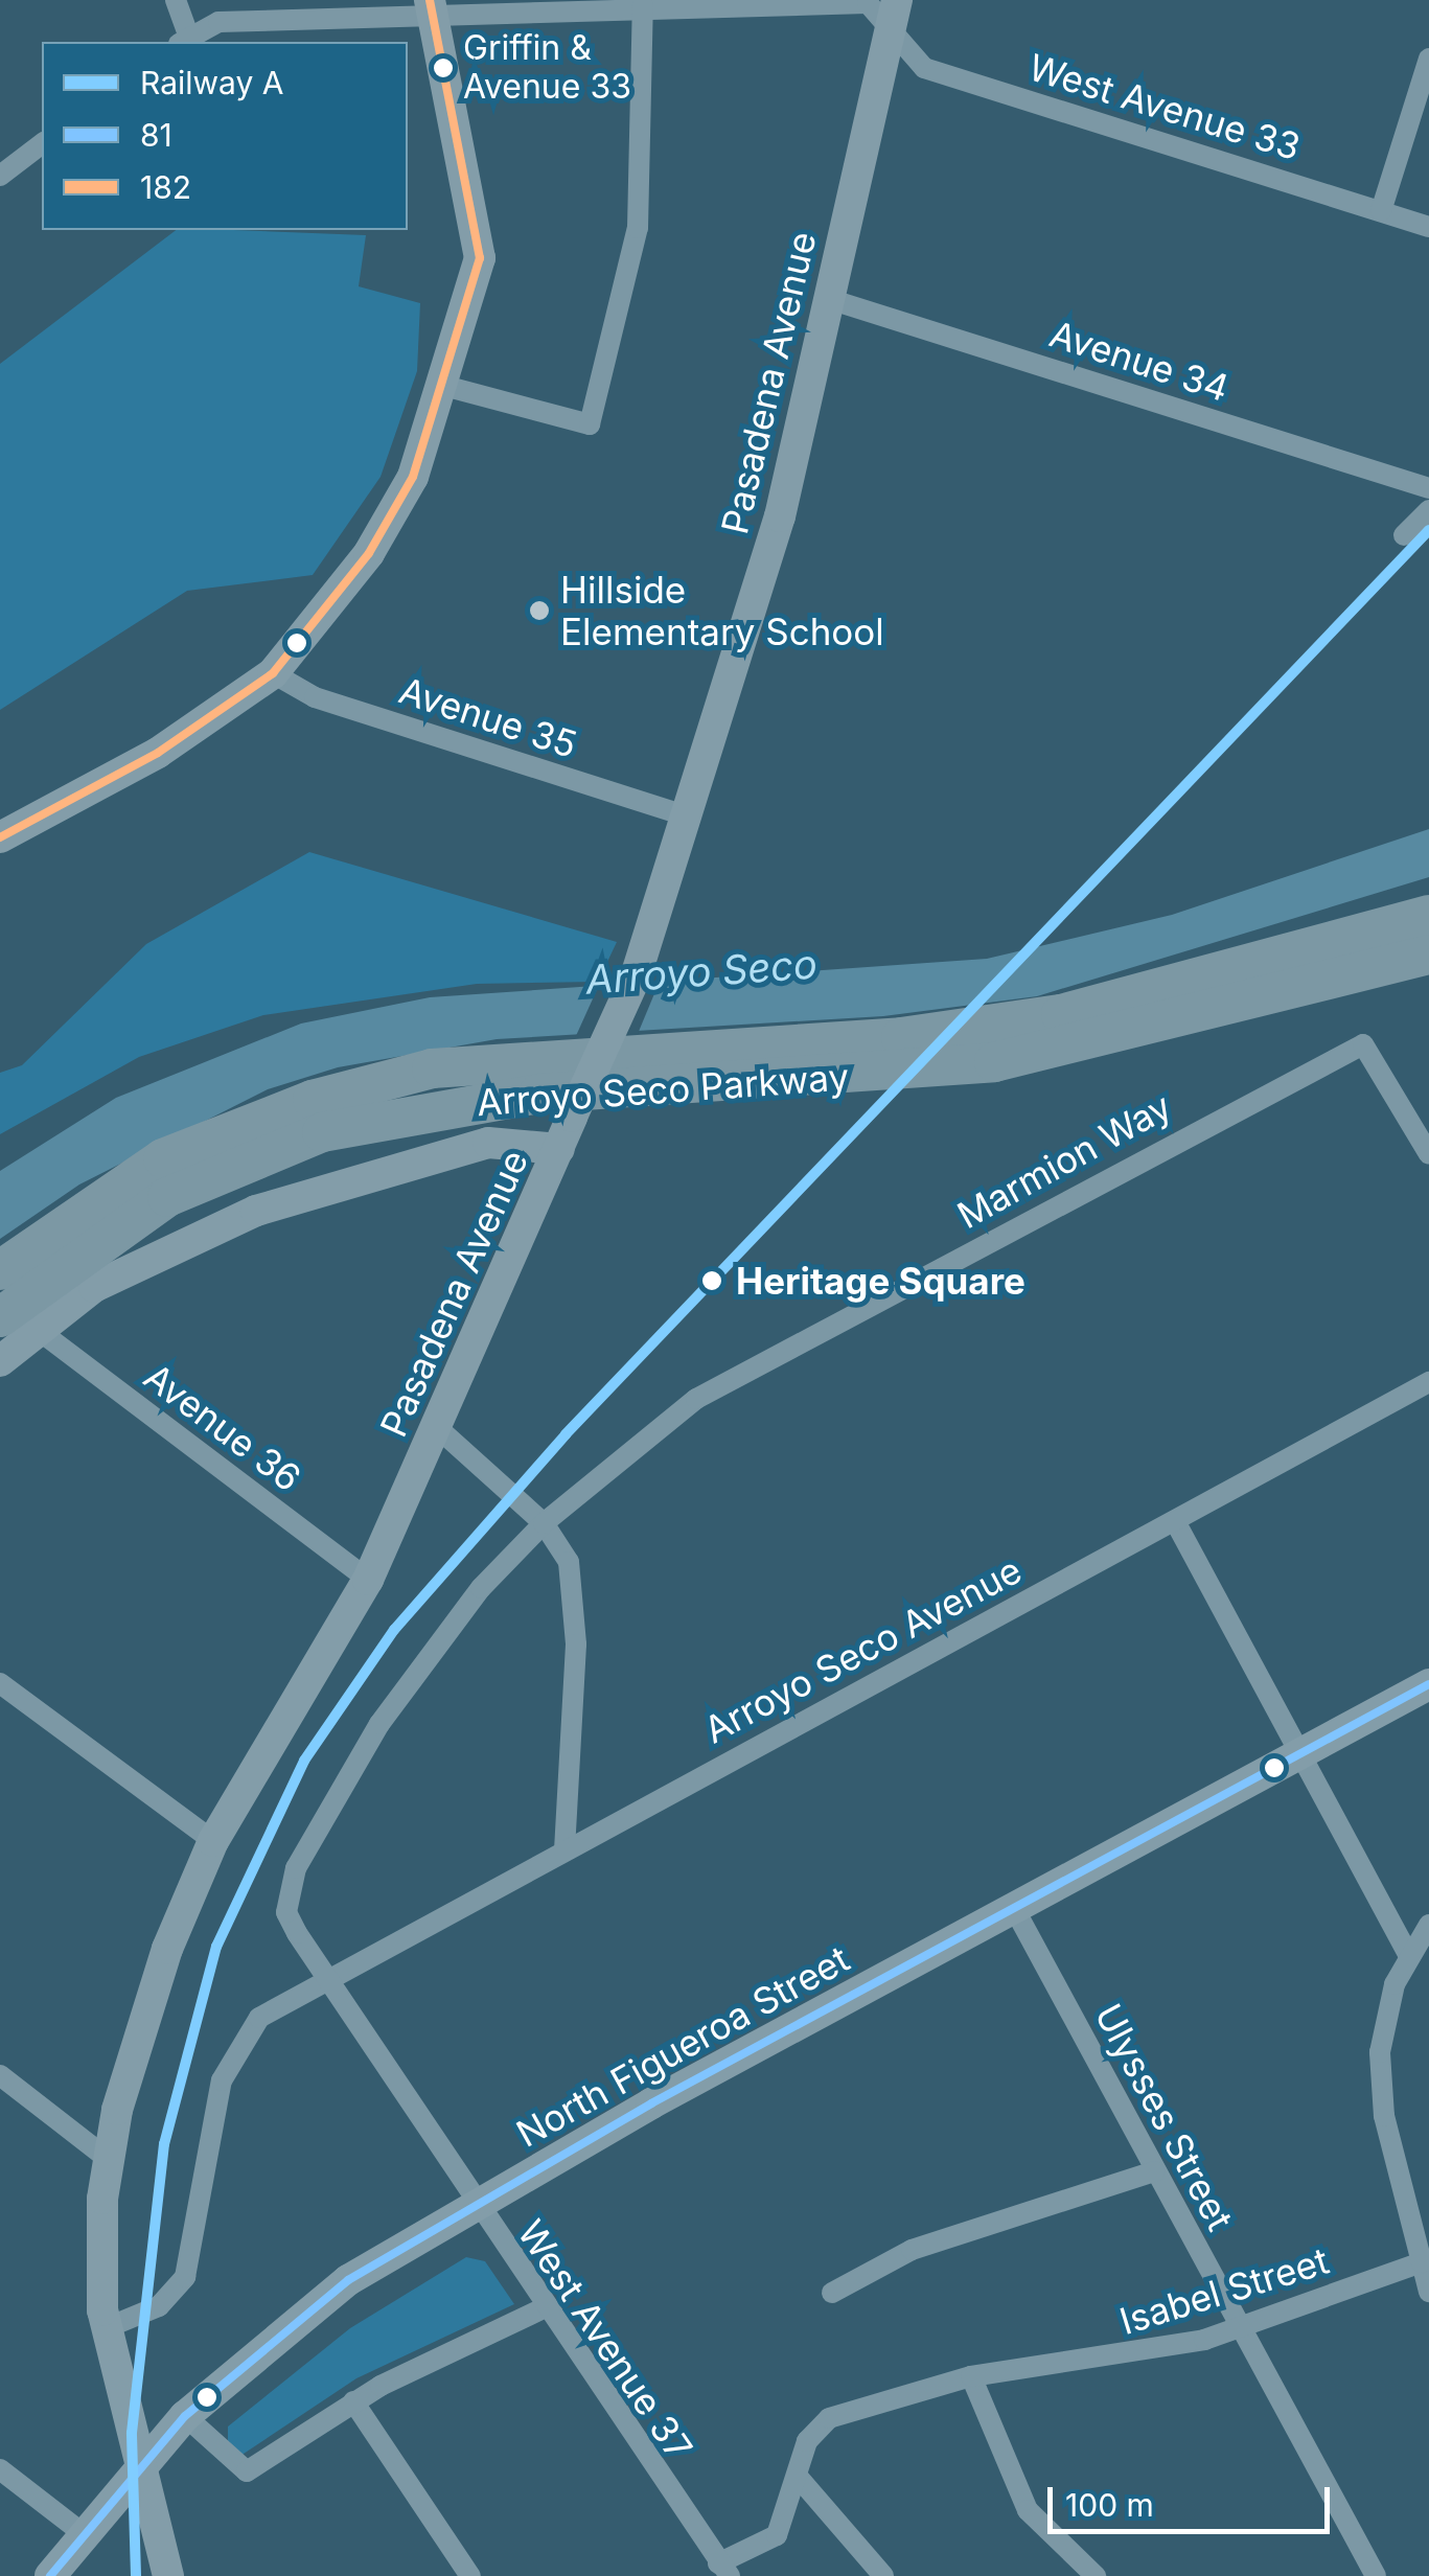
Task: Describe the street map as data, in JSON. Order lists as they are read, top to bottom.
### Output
{
  "streets": {
    "highway": ["Arroyo Seco Parkway"],
    "main road": ["Pasadena Avenue", "North Figueroa Street"],
    "street": [
      "West Avenue 33",
      "Avenue 34",
      "Avenue 35",
      "Marmion Way",
      "Avenue 36",
      "Arroyo Seco Avenue",
      "Ulysses Street",
      "Isabel Street",
      "West Avenue 37"
    ]
  },
  "crossings": [
    ["West Avenue 33", "Pasadena Avenue"],
    ["Avenue 34", "Pasadena Avenue"],
    ["Pasadena Avenue", "Avenue 35"],
    ["Pasadena Avenue", "Avenue 36"],
    ["Pasadena Avenue", "North Figueroa Street"],
    ["Arroyo Seco Parkway", "Avenue 36"],
    ["Marmion Way", "Arroyo Seco Avenue"],
    ["Marmion Way", "West Avenue 37"],
    ["Arroyo Seco Avenue", "West Avenue 37"],
    ["North Figueroa Street", "Ulysses Street"],
    ["North Figueroa Street", "West Avenue 37"],
    ["Ulysses Street", "Isabel Street"],
    ["Isabel Street", "West Avenue 37"]
  ],
  "water": ["Arroyo Seco"],
  "places": ["Griffin & Avenue 33", "Hillside Elementary School", "Heritage Square"],
  "lines": ["transit line 182", "rail line A", "transit line 81"],
  "legend": ["Railway A", "81", "182"],
  "scale_bar": "100 m"
}
